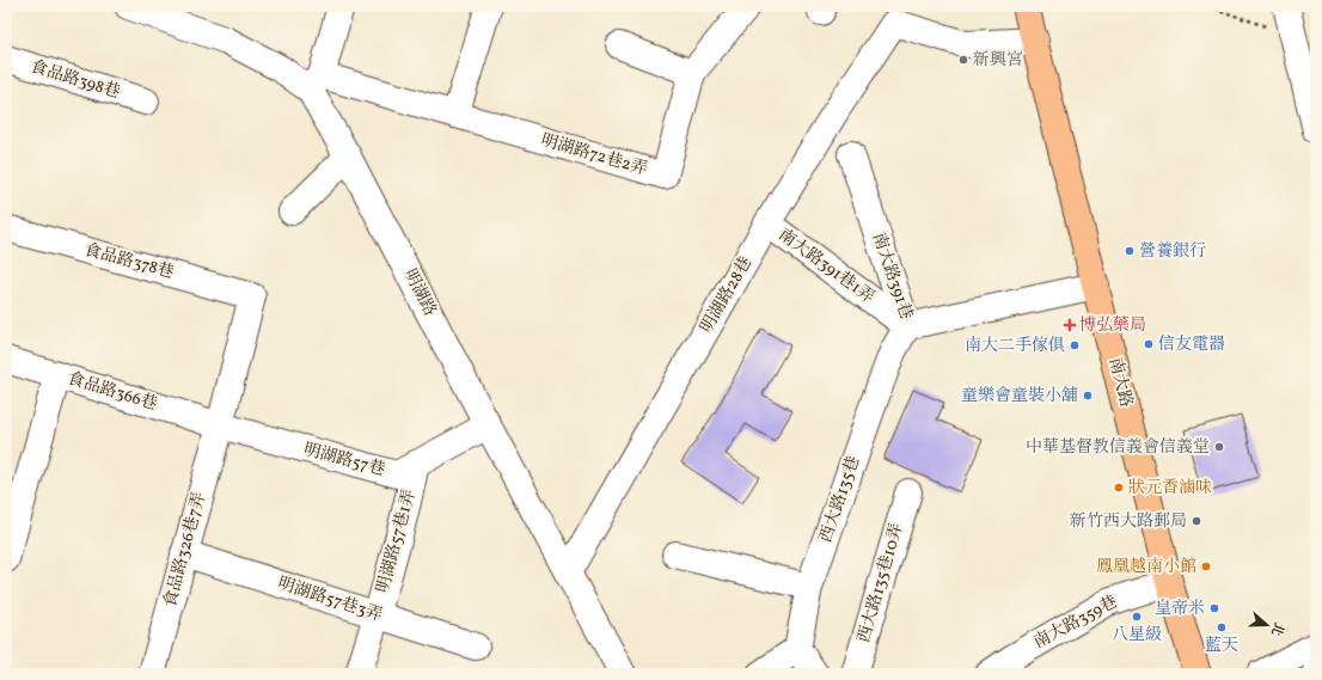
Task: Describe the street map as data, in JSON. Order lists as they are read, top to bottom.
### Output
{
  "streets": {
    "main road": ["南大路"],
    "street": [
      "食品路398巷",
      "明湖路72巷2弄",
      "食品路378巷",
      "南大路391巷1弄",
      "南大路391巷",
      "明湖路",
      "明湖路28巷",
      "食品路366巷",
      "明湖路57巷",
      "西大路135巷",
      "明湖路57巷1弄",
      "食品路326巷7弄",
      "西大路135巷10弄",
      "明湖路57巷3弄",
      "南大路359巷"
    ]
  },
  "crossings": [
    ["明湖路72巷2弄", "明湖路"],
    ["食品路378巷", "食品路326巷7弄"],
    ["南大路391巷1弄", "南大路391巷"],
    ["南大路391巷1弄", "明湖路28巷"],
    ["南大路391巷1弄", "西大路135巷"],
    ["南大路391巷", "南大路"],
    ["南大路391巷", "西大路135巷"],
    ["明湖路", "明湖路28巷"],
    ["明湖路", "明湖路57巷"],
    ["明湖路28巷", "南大路"],
    ["南大路", "南大路359巷"],
    ["食品路366巷", "明湖路57巷"],
    ["食品路366巷", "食品路326巷7弄"],
    ["明湖路57巷", "明湖路57巷1弄"],
    ["明湖路57巷", "食品路326巷7弄"],
    ["明湖路57巷1弄", "明湖路57巷3弄"],
    ["食品路326巷7弄", "明湖路57巷3弄"]
  ],
  "places": {
    "other": [
      "新興宮",
      "營養銀行",
      "信友電器",
      "南大二手傢俱",
      "童樂會童裝小舖",
      "中華基督教信義會信義堂",
      "狀元香滷味",
      "新竹西大路郵局",
      "鳳凰越南小館",
      "皇帝米",
      "八星級",
      "藍天"
    ],
    "health": ["博弘藥局"]
  },
  "north": "right"
}
